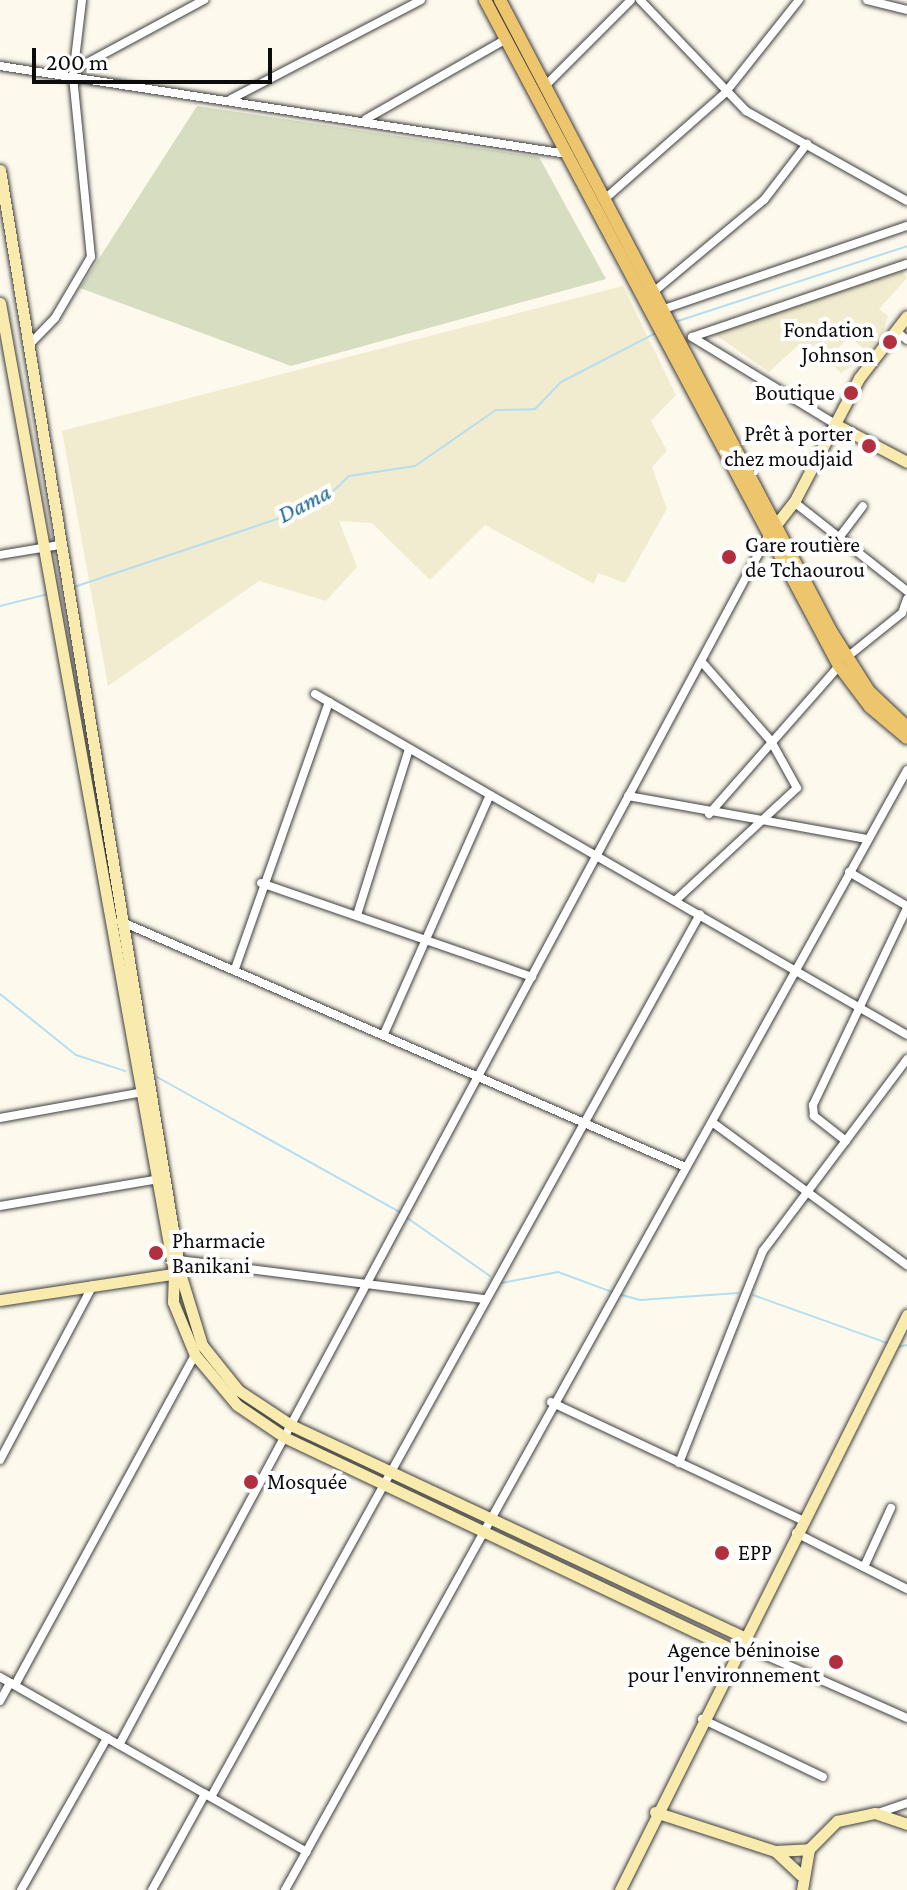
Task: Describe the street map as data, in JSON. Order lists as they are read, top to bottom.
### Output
{
  "water": ["Dama"],
  "places": [
    "Fondation Johnson",
    "Boutique",
    "Prêt à porter chez moudjaid",
    "Gare routière de Tchaourou",
    "Pharmacie Banikani",
    "Mosquée",
    "EPP",
    "Agence béninoise pour l'environnement"
  ],
  "scale_bar": "200 m"
}
